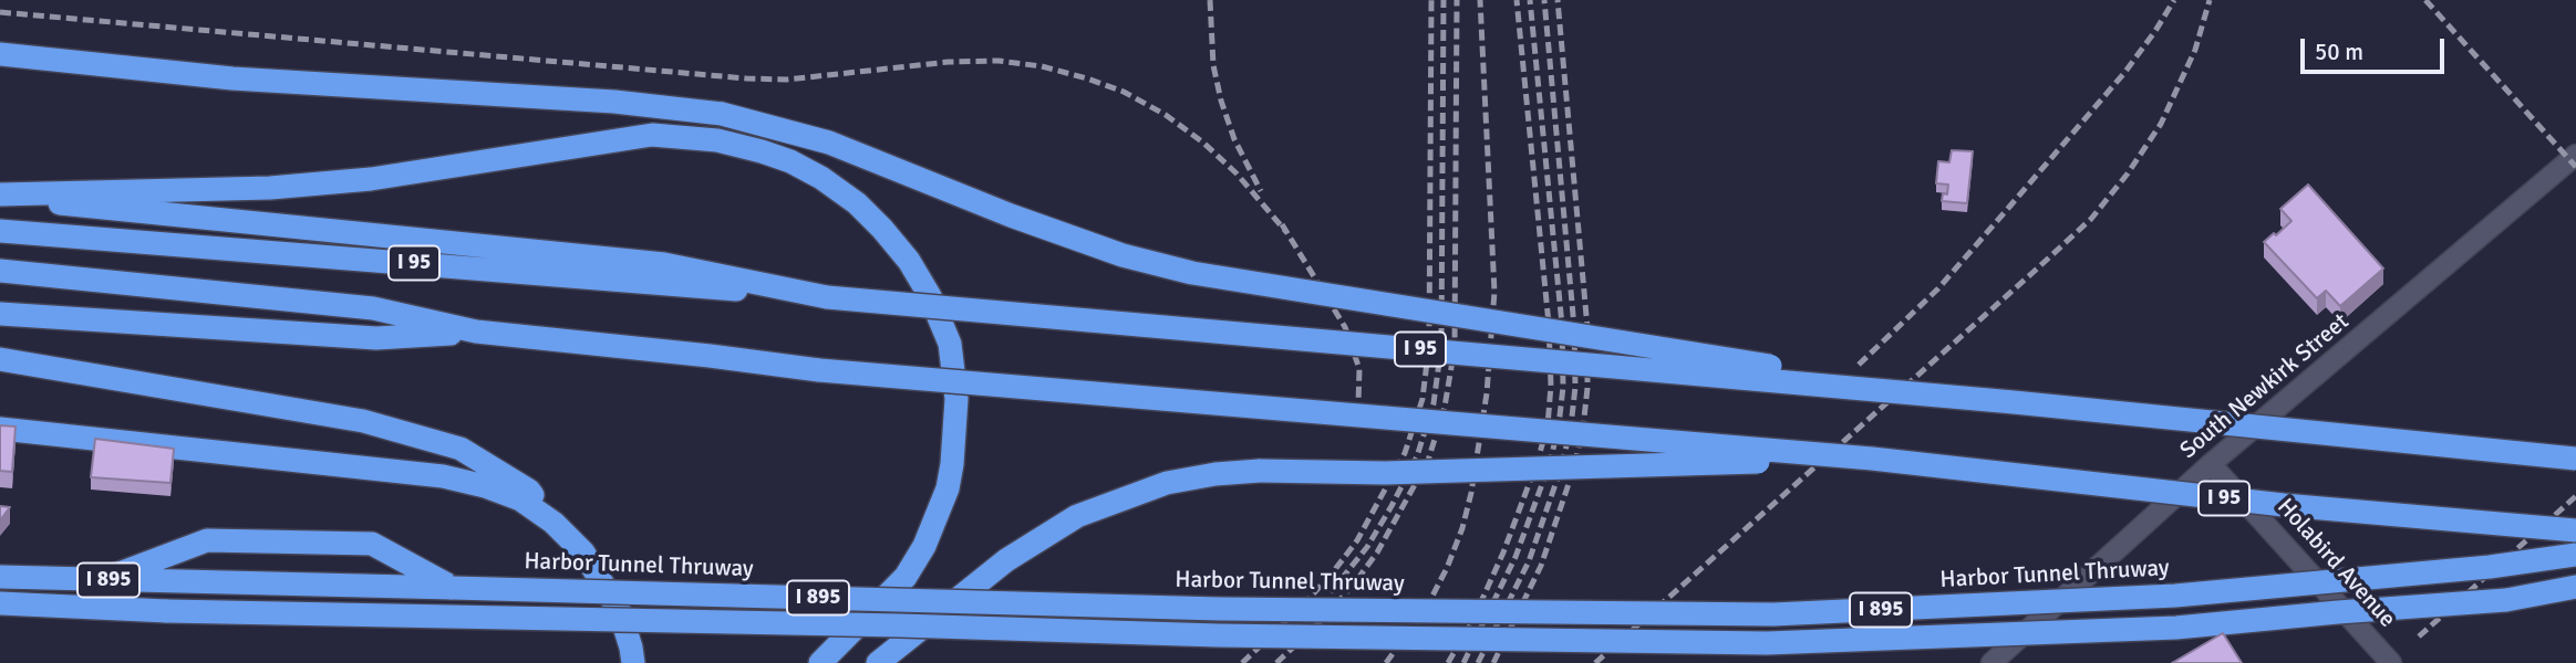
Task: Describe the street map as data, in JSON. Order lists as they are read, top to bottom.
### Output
{
  "streets": {
    "highway": ["I 95", "Harbor Tunnel Thruway", "I 895"],
    "street": ["South Newkirk Street", "Holabird Avenue"]
  },
  "crossings": [
    ["South Newkirk Street", "Holabird Avenue"]
  ],
  "scale_bar": "50 m"
}
